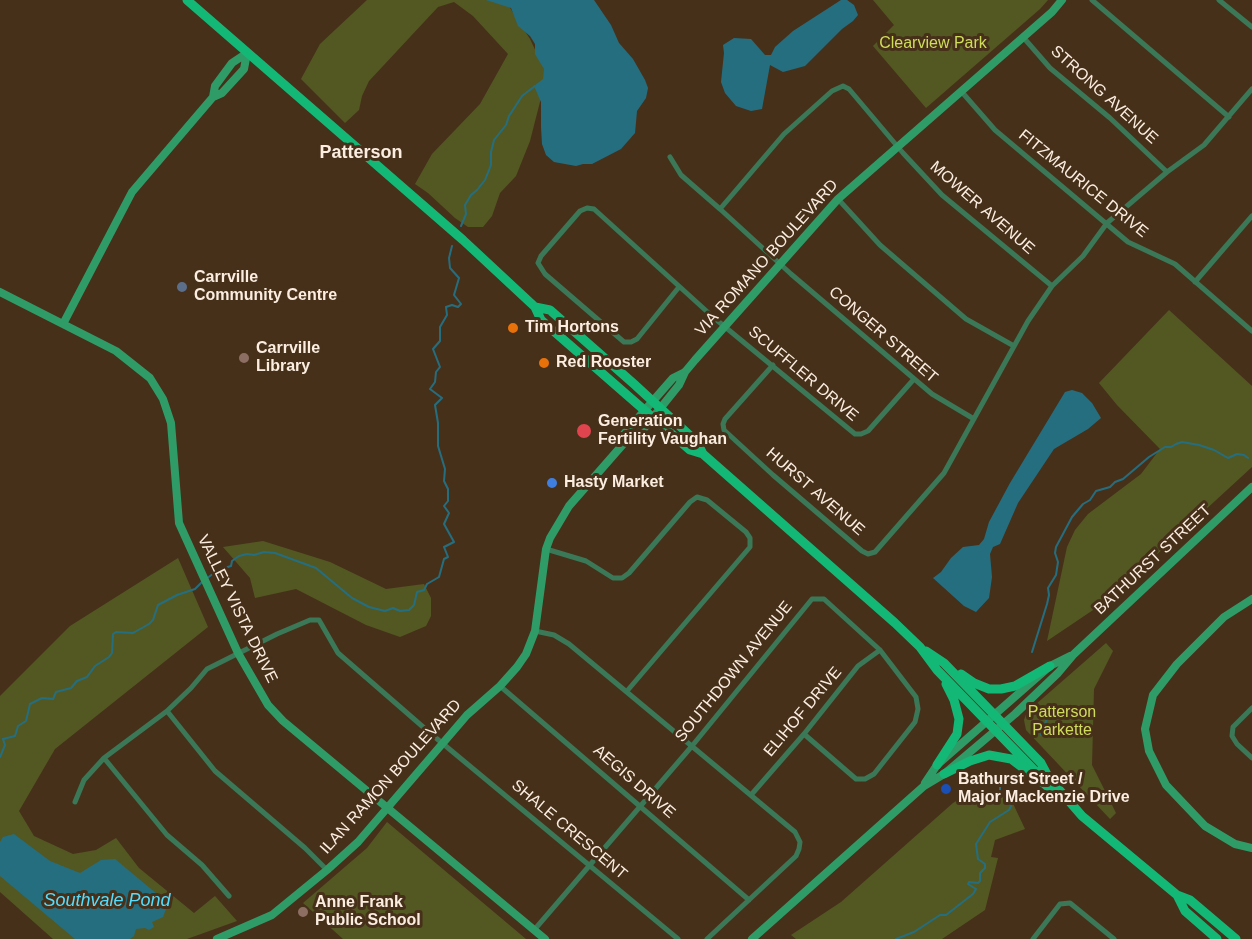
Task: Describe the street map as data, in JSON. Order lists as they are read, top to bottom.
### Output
{
  "streets": {
    "street": [
      "STRONG AVENUE",
      "FITZMAURICE DRIVE",
      "MOWER AVENUE",
      "VIA ROMANO BOULEVARD",
      "CONGER STREET",
      "SCUFFLER DRIVE",
      "HURST AVENUE",
      "BATHURST STREET",
      "VALLEY VISTA DRIVE",
      "SOUTHDOWN AVENUE",
      "ELIHOF DRIVE",
      "ILAN RAMON BOULEVARD",
      "AEGIS DRIVE",
      "SHALE CRESCENT"
    ]
  },
  "crossings": [
    ["STRONG AVENUE", "VIA ROMANO BOULEVARD"],
    ["STRONG AVENUE", "HURST AVENUE"],
    ["FITZMAURICE DRIVE", "VIA ROMANO BOULEVARD"],
    ["FITZMAURICE DRIVE", "HURST AVENUE"],
    ["MOWER AVENUE", "VIA ROMANO BOULEVARD"],
    ["MOWER AVENUE", "CONGER STREET"],
    ["MOWER AVENUE", "HURST AVENUE"],
    ["VIA ROMANO BOULEVARD", "CONGER STREET"],
    ["VIA ROMANO BOULEVARD", "SCUFFLER DRIVE"],
    ["VIA ROMANO BOULEVARD", "ILAN RAMON BOULEVARD"],
    ["CONGER STREET", "SCUFFLER DRIVE"],
    ["CONGER STREET", "HURST AVENUE"],
    ["SCUFFLER DRIVE", "HURST AVENUE"],
    ["VALLEY VISTA DRIVE", "SOUTHDOWN AVENUE"],
    ["VALLEY VISTA DRIVE", "ILAN RAMON BOULEVARD"],
    ["VALLEY VISTA DRIVE", "SHALE CRESCENT"],
    ["SOUTHDOWN AVENUE", "ELIHOF DRIVE"],
    ["SOUTHDOWN AVENUE", "AEGIS DRIVE"],
    ["SOUTHDOWN AVENUE", "SHALE CRESCENT"],
    ["ILAN RAMON BOULEVARD", "AEGIS DRIVE"],
    ["ILAN RAMON BOULEVARD", "SHALE CRESCENT"]
  ],
  "districts": ["Patterson"],
  "water": ["Southvale Pond"],
  "parks": ["Clearview Park", "Patterson Parkette"],
  "places": [
    "Carrville Community Centre",
    "Tim Hortons",
    "Carrville Library",
    "Red Rooster",
    "Generation Fertility Vaughan",
    "Hasty Market",
    "Bathurst Street / Major Mackenzie Drive",
    "Anne Frank Public School"
  ]
}
